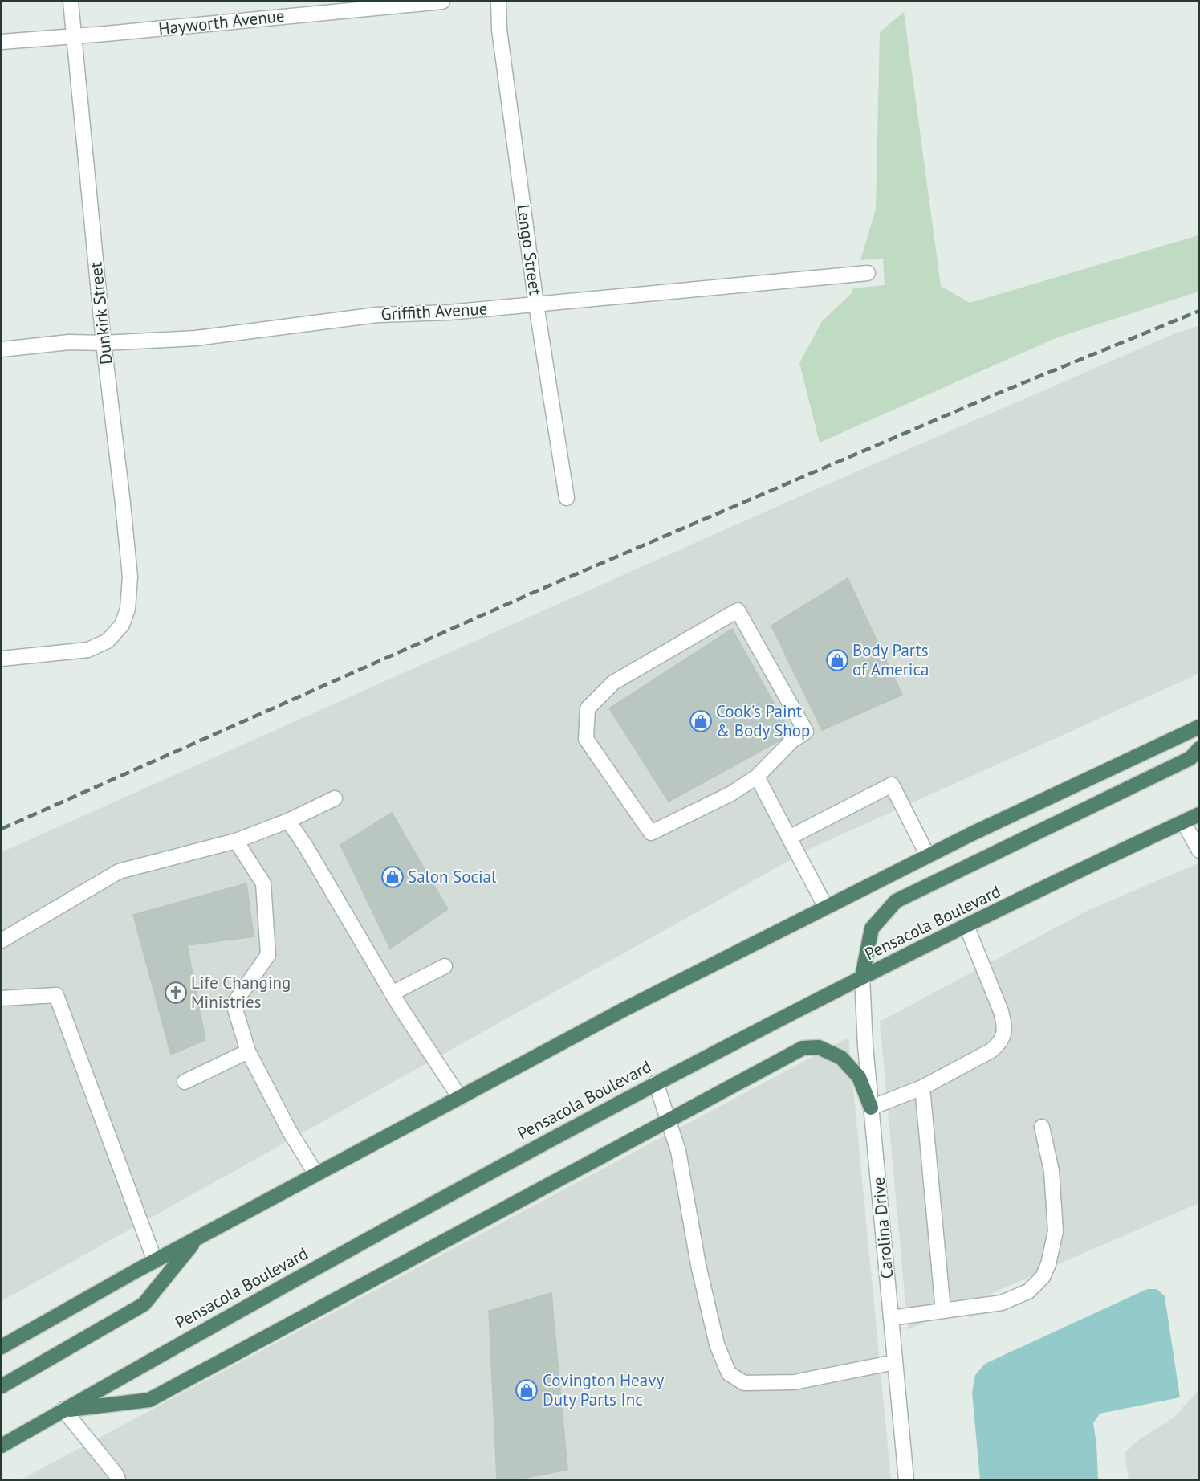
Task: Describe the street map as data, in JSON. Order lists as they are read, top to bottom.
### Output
{
  "streets": {
    "highway": ["Pensacola Boulevard"],
    "street": [
      "Hayworth Avenue",
      "Lengo Street",
      "Griffith Avenue",
      "Dunkirk Street",
      "Carolina Drive"
    ]
  },
  "crossings": [
    ["Hayworth Avenue", "Dunkirk Street"],
    ["Lengo Street", "Griffith Avenue"],
    ["Griffith Avenue", "Dunkirk Street"],
    ["Pensacola Boulevard", "Carolina Drive"]
  ],
  "places": {
    "shop": [
      "Body Parts of America",
      "Cook's Paint & Body Shop",
      "Salon Social",
      "Covington Heavy Duty Parts Inc"
    ],
    "church": ["Life Changing Ministries"]
  }
}
